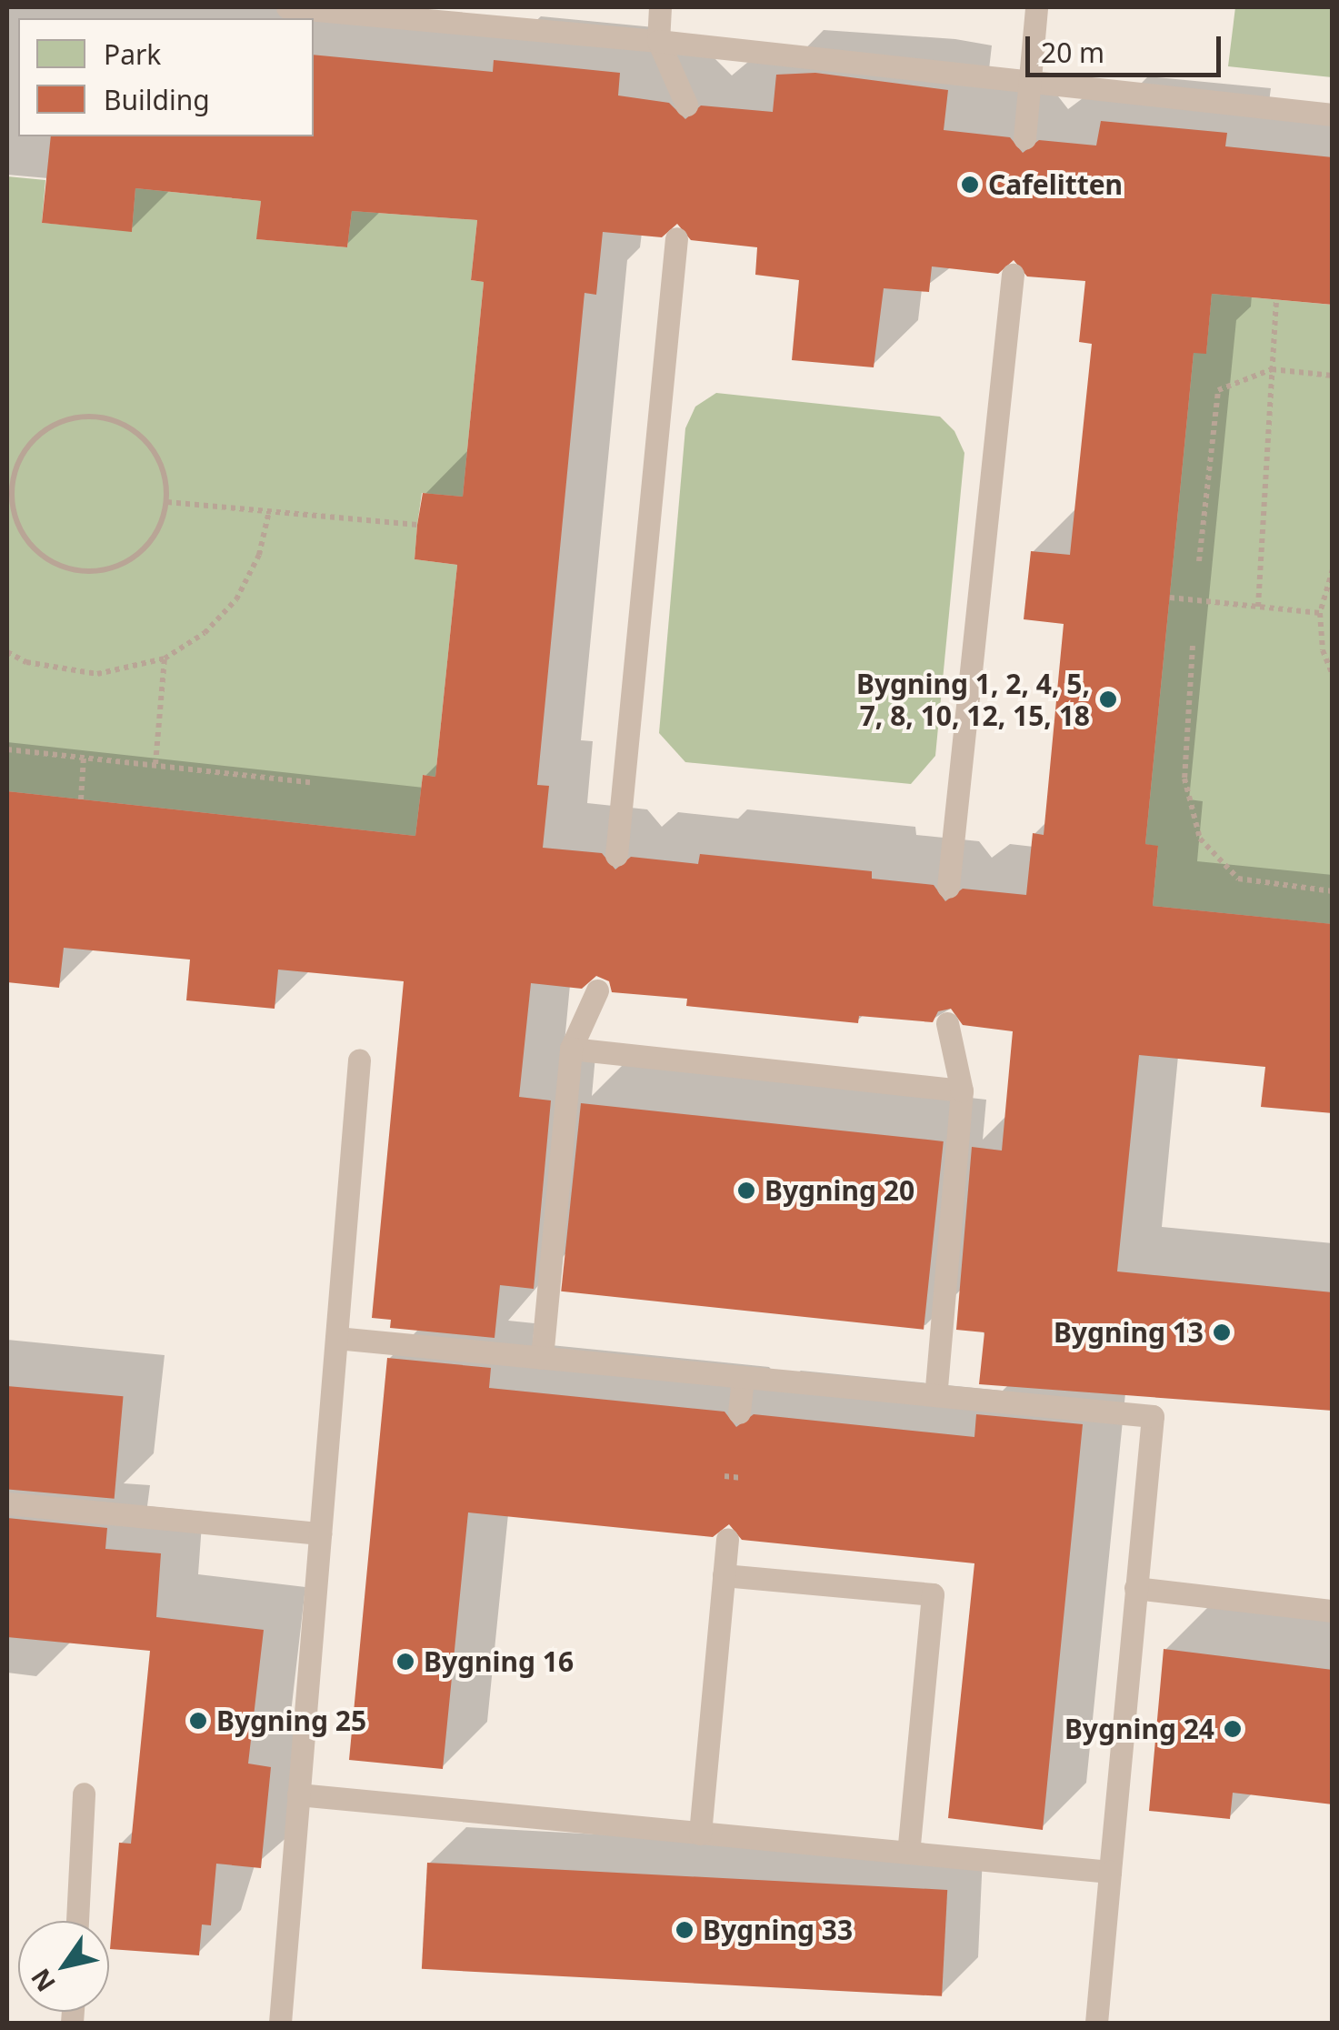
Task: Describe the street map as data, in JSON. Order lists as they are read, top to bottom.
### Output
{
  "places": [
    "Cafelitten",
    "Bygning 1, 2, 4, 5, 7, 8, 10, 12, 15, 18",
    "Bygning 20",
    "Bygning 13",
    "Bygning 16",
    "Bygning 25",
    "Bygning 24",
    "Bygning 33"
  ],
  "legend": ["Park", "Building"],
  "scale_bar": "20 m",
  "north": "bottom left"
}
